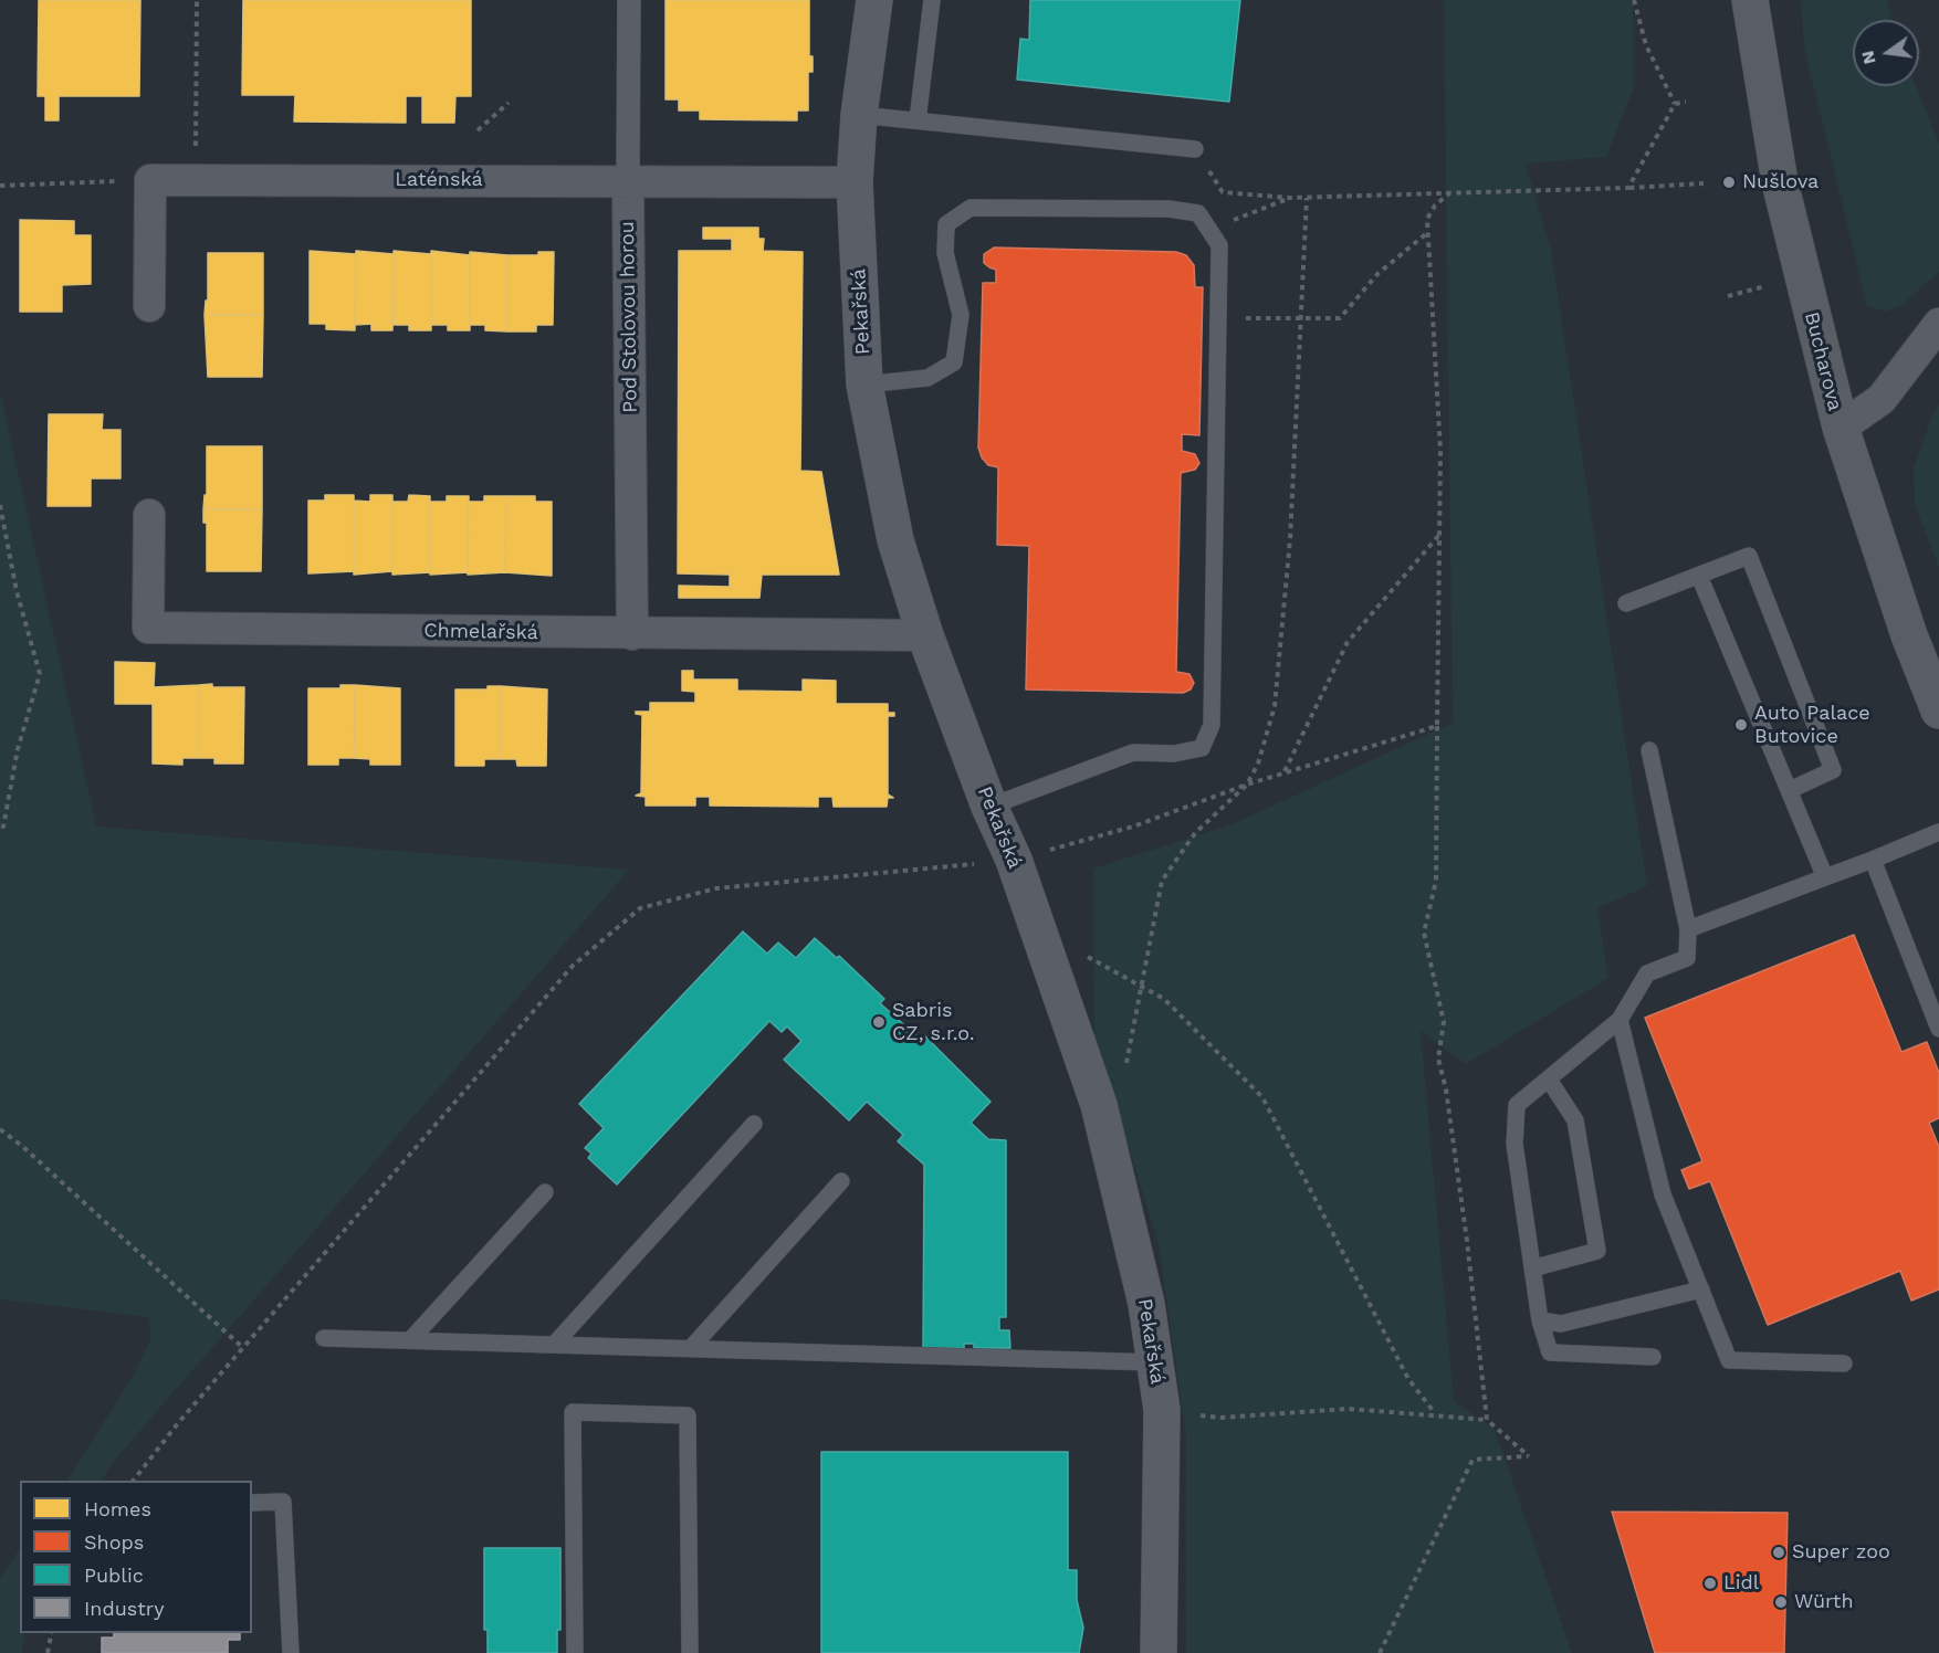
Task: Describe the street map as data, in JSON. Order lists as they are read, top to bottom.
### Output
{
  "streets": {
    "main road": ["Bucharova"],
    "street": [
      "Laténská",
      "Pekařská",
      "Pod Stolovou horou",
      "Chmelařská"
    ]
  },
  "crossings": [
    ["Laténská", "Pekařská"],
    ["Laténská", "Pod Stolovou horou"],
    ["Pekařská", "Chmelařská"],
    ["Pod Stolovou horou", "Chmelařská"]
  ],
  "places": [
    "Nušlova",
    "Auto Palace Butovice",
    "Sabris CZ, s.r.o.",
    "Super zoo",
    "Lidl",
    "Würth"
  ],
  "legend": [
    "Homes",
    "Shops",
    "Public",
    "Industry"
  ],
  "north": "left"
}
